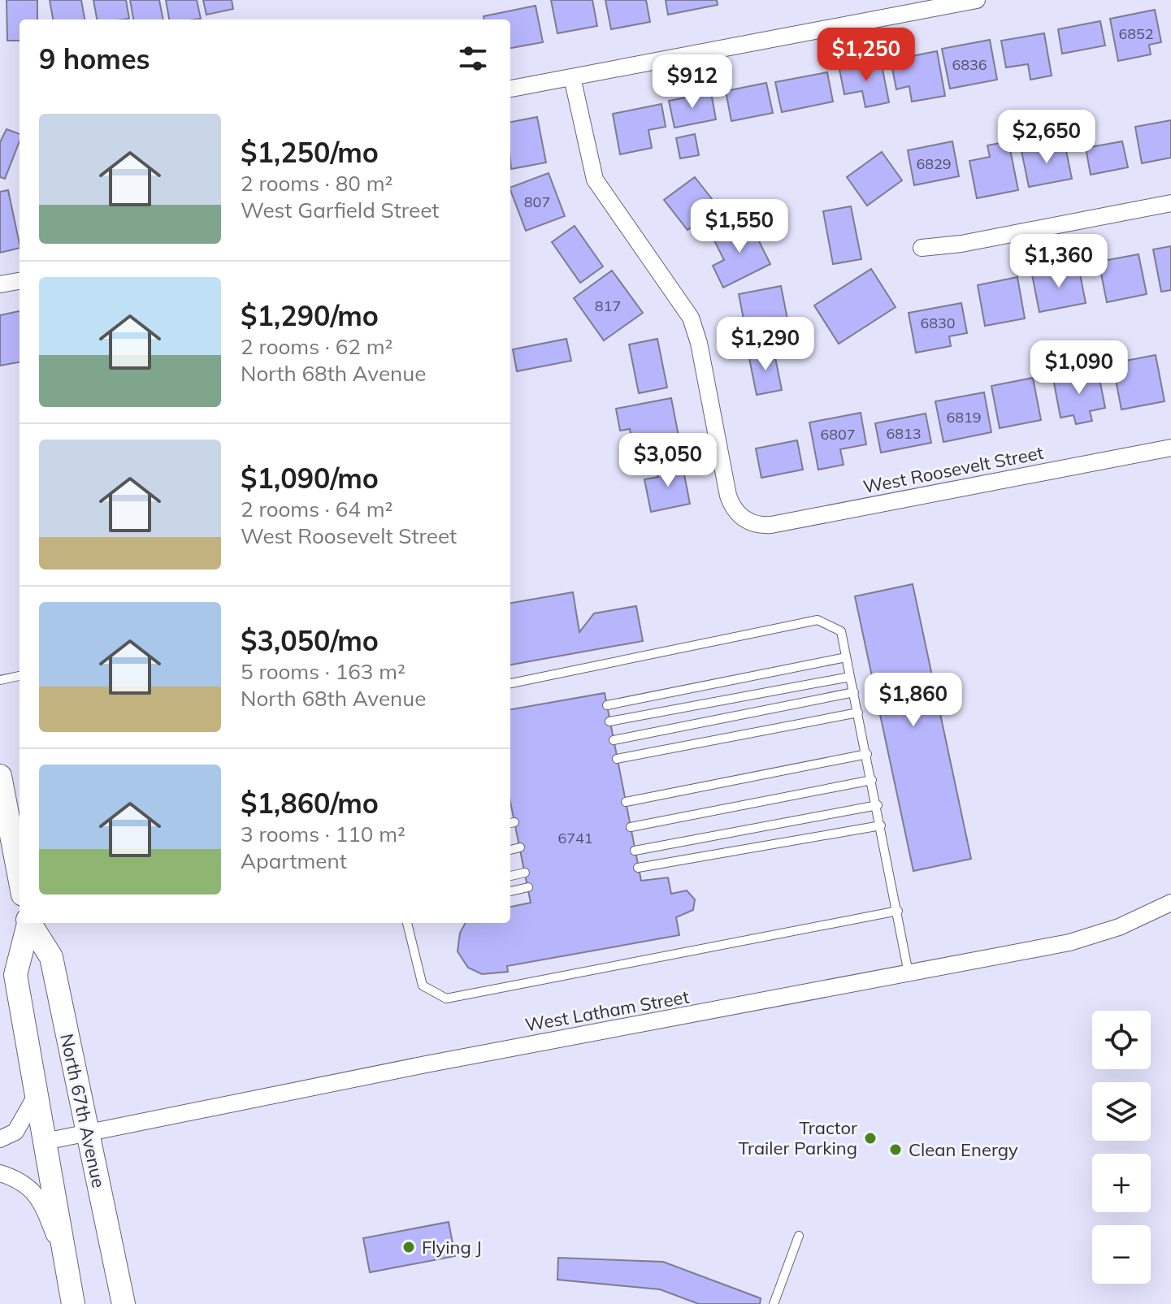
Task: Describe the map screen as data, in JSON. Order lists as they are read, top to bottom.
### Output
{
  "streets": {
    "main road": ["North 67th Avenue"],
    "street": ["West Roosevelt Street", "West Latham Street"]
  },
  "crossings": [
    ["West Latham Street", "North 67th Avenue"]
  ],
  "places": ["Tractor Trailer Parking", "Clean Energy", "Flying J"],
  "house_numbers": [
    "6852",
    "6836",
    "6829",
    "807",
    "817",
    "6830",
    "6819",
    "6813",
    "6807",
    "6741"
  ],
  "page": {
    "heading": "9 homes",
    "price": [
      "$1,250",
      "$912",
      "$2,650",
      "$1,550",
      "$1,360",
      "$1,290",
      "$1,090",
      "$3,050",
      "$1,860"
    ],
    "list": [
      {
        "name": "$1,250/mo",
        "note": "2 rooms · 80 m² · West Garfield Street"
      },
      {
        "name": "$1,290/mo",
        "note": "2 rooms · 62 m² · North 68th Avenue"
      },
      {
        "name": "$1,090/mo",
        "note": "2 rooms · 64 m² · West Roosevelt Street"
      },
      {
        "name": "$3,050/mo",
        "note": "5 rooms · 163 m² · North 68th Avenue"
      },
      {
        "name": "$1,860/mo",
        "note": "3 rooms · 110 m² · Apartment"
      }
    ],
    "map_buttons": ["+", "−"]
  }
}
